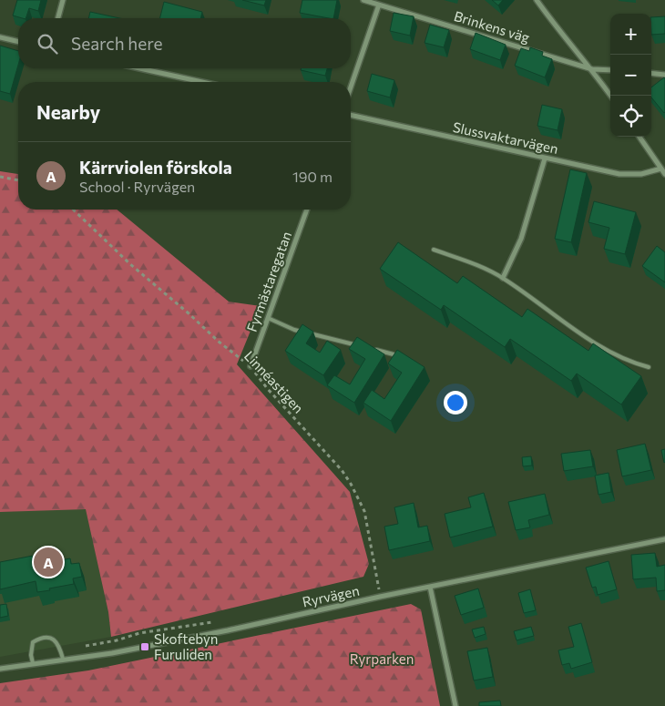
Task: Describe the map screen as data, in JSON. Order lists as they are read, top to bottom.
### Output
{
  "streets": {
    "street": [
      "Brinkens väg",
      "Slussvaktarvägen",
      "Fyrmästaregatan",
      "Ryrvägen"
    ],
    "path": ["Linnéastigen"]
  },
  "crossings": [
    ["Fyrmästaregatan", "Linnéastigen"],
    ["Linnéastigen", "Ryrvägen"]
  ],
  "parks": ["Ryrparken"],
  "places": {
    "transit": ["Skoftebyn Furuliden"]
  },
  "page": {
    "map_buttons": ["+", "−"],
    "search": "Search here",
    "heading": "Nearby",
    "list": [
      {
        "mark": "A",
        "name": "Kärrviolen förskola",
        "note": "School · Ryrvägen",
        "value": "190 m"
      }
    ],
    "pins": "A"
  }
}
